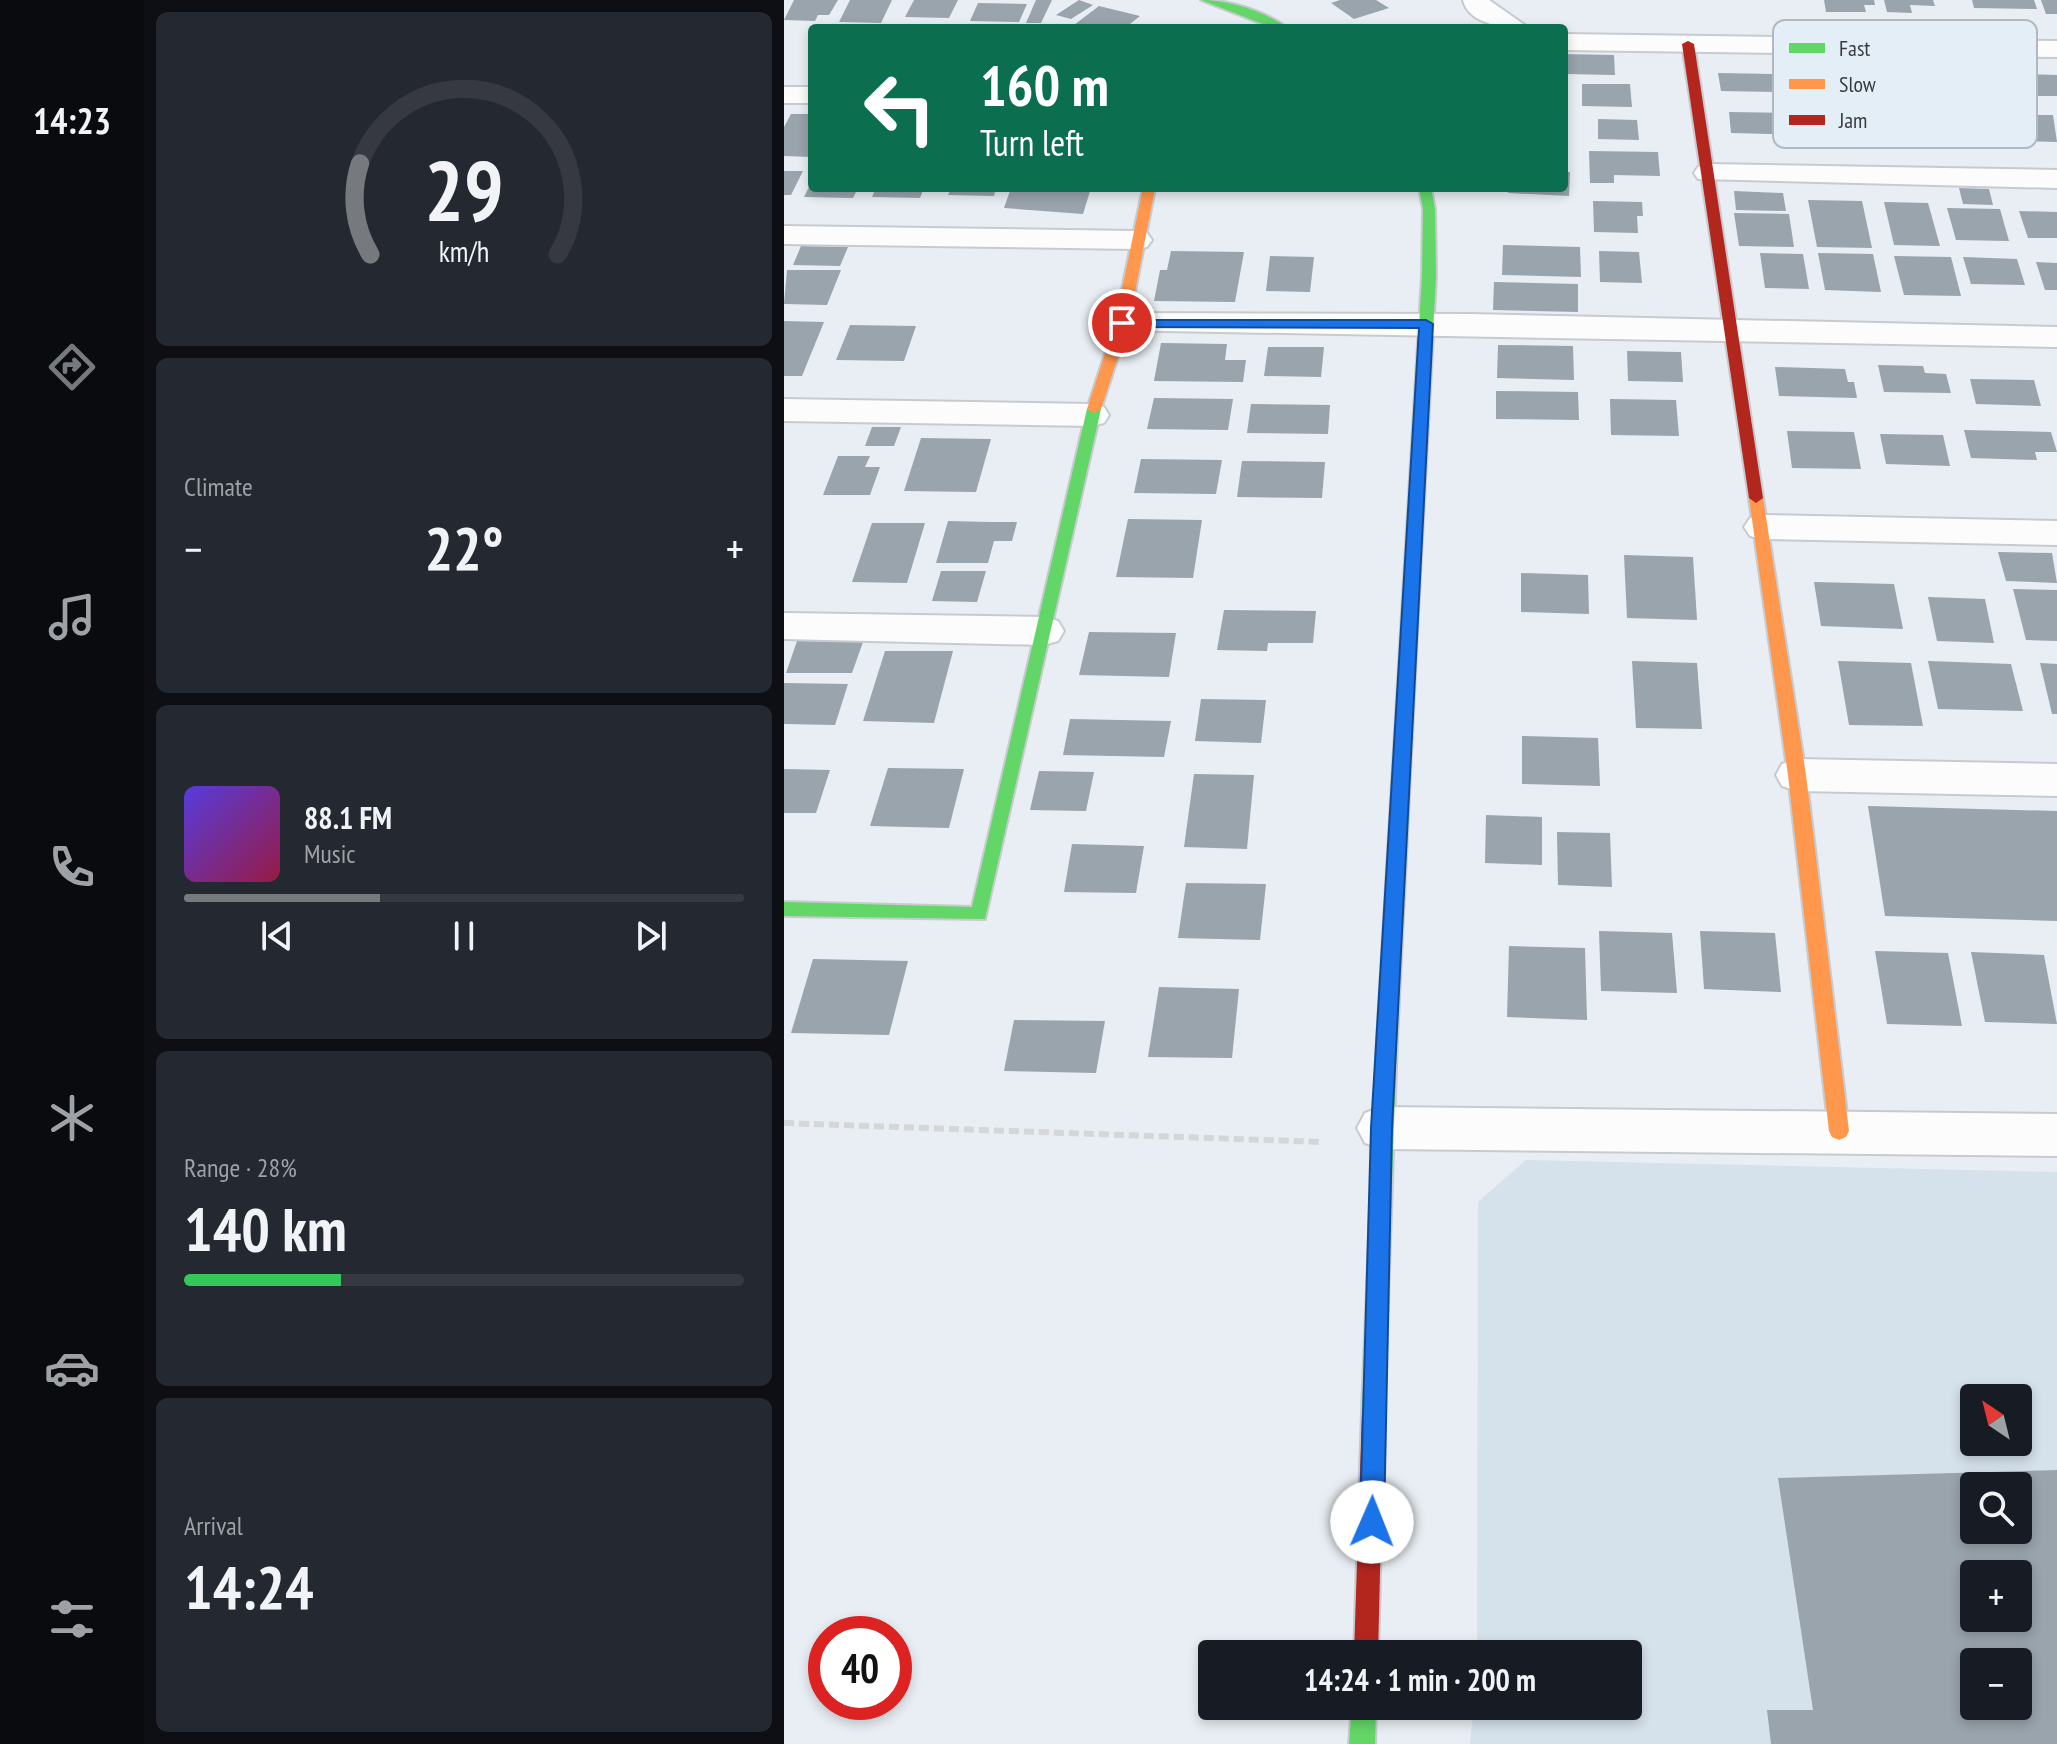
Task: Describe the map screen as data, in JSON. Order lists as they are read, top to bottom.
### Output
{
  "legend": ["Fast", "Slow", "Jam"],
  "north": "top left",
  "page": {
    "tabs": "14:23",
    "turn": ["160 m", "Turn left"],
    "tile": [
      "Climate",
      ["Range · 28%", "140 km"],
      ["Arrival", "14:24"]
    ],
    "heat": ["−", "22°", "+"],
    "song": ["88.1 FM", "Music"],
    "map_buttons": ["+", "−"],
    "limit": "40",
    "trip": "14:24 · 1 min · 200 m",
    "gauge": ["29", "km/h"]
  }
}
